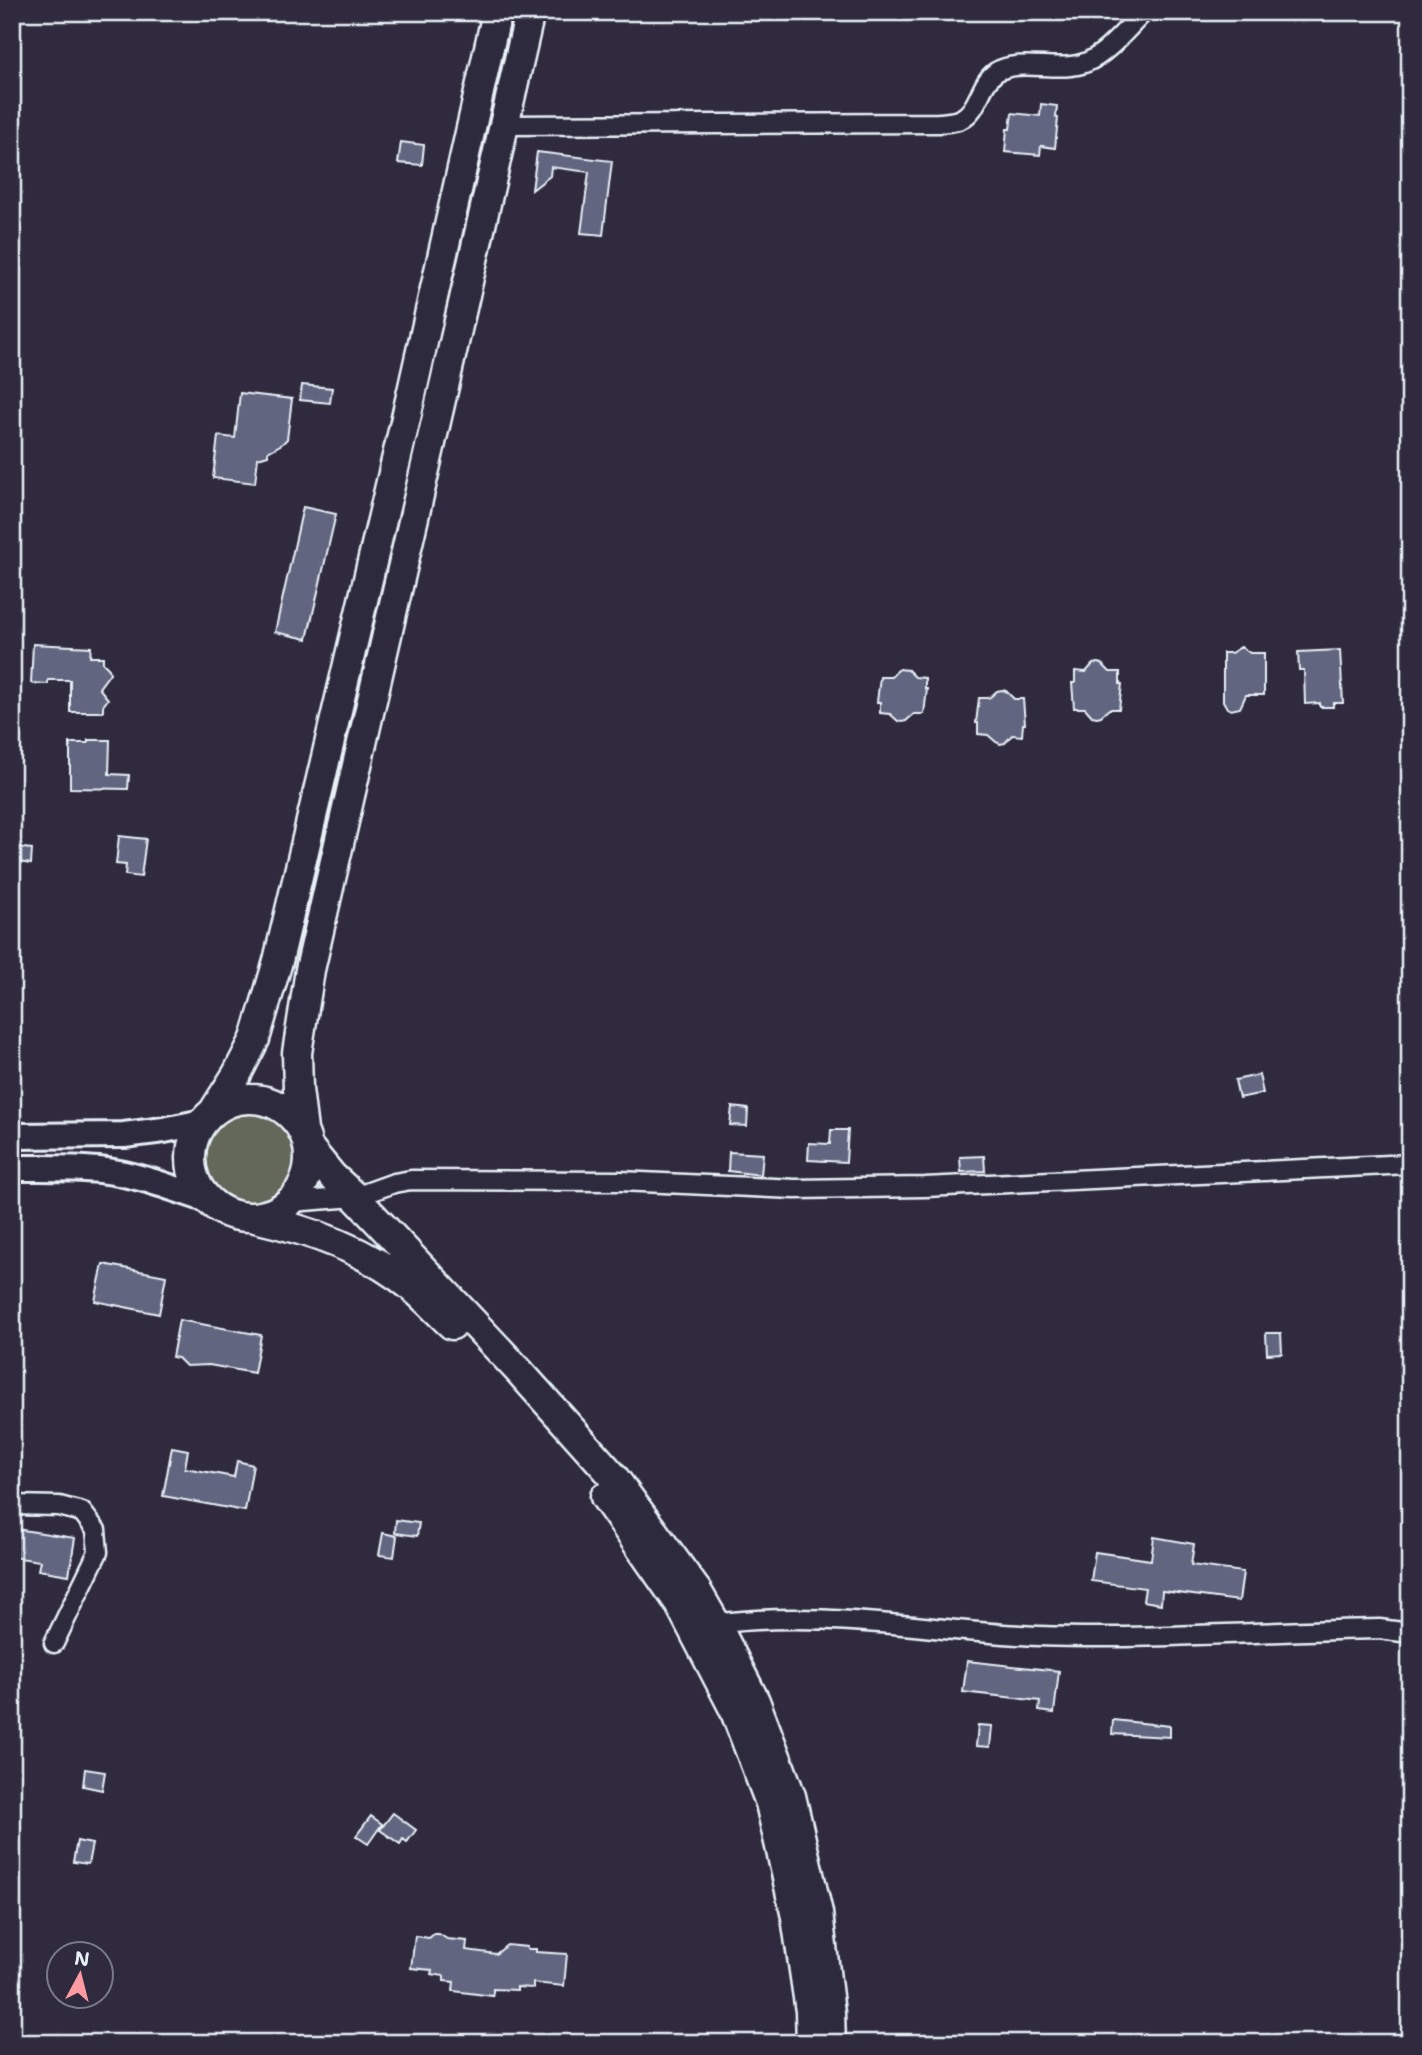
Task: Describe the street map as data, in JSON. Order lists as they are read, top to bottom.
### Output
{
  "north": "top"
}
